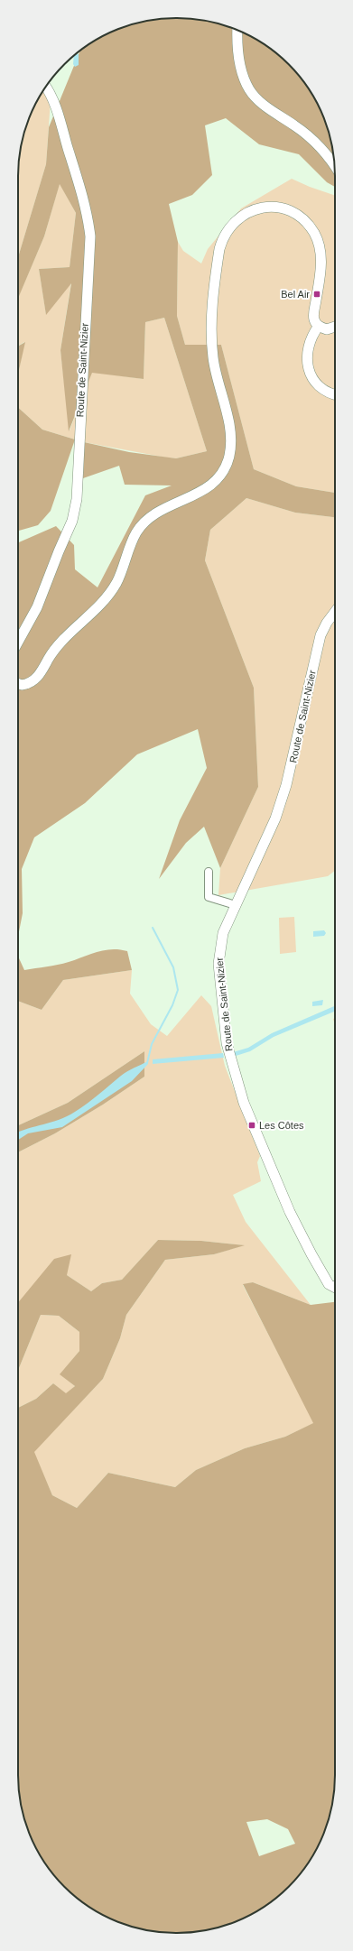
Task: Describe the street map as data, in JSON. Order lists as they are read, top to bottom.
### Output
{
  "streets": {
    "main road": ["Route de Saint-Nizier"]
  },
  "places": {
    "transit": ["Bel Air", "Les Côtes"]
  }
}
